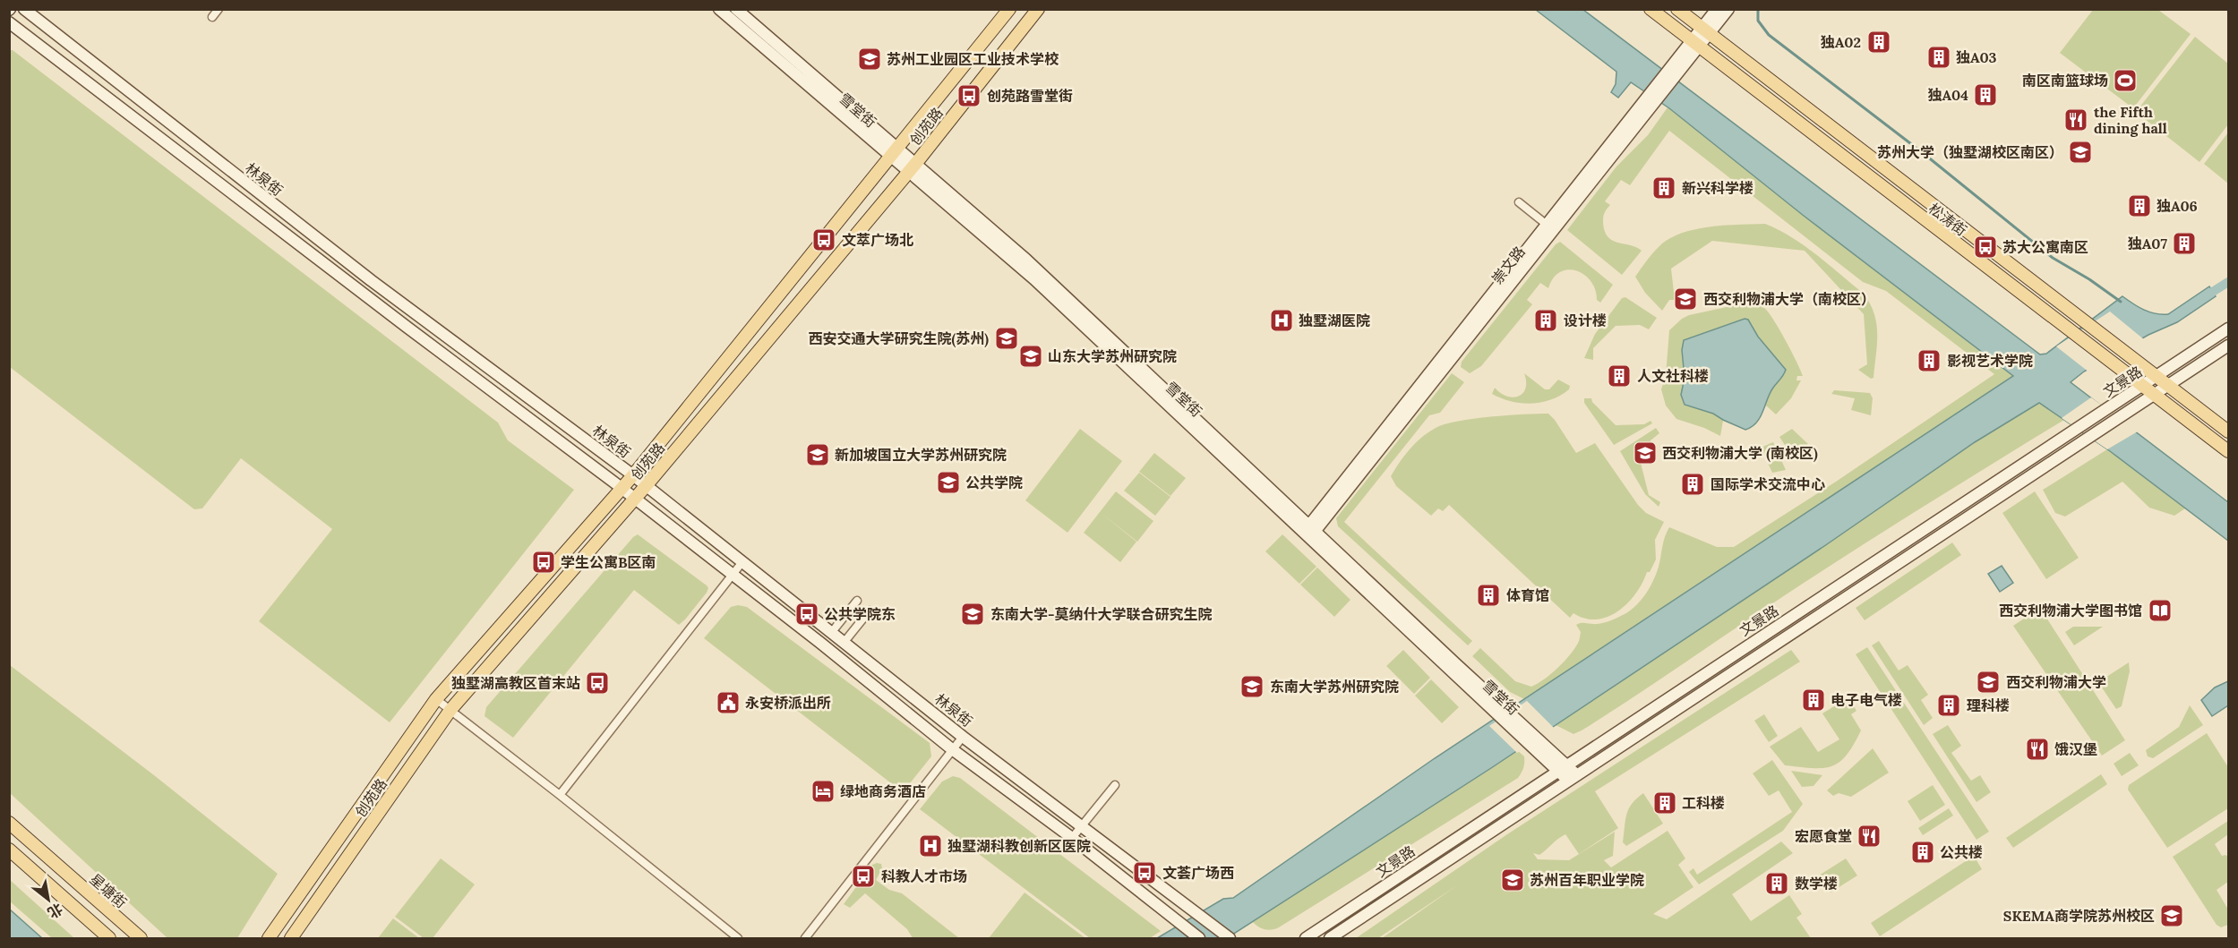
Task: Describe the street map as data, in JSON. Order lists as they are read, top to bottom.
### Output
{
  "streets": {
    "main road": [
      "雪堂街",
      "创苑路",
      "林泉街",
      "松涛街",
      "崇文路",
      "文景路",
      "星塘街"
    ]
  },
  "crossings": [
    ["雪堂街", "创苑路"],
    ["雪堂街", "崇文路"],
    ["雪堂街", "文景路"],
    ["创苑路", "林泉街"],
    ["松涛街", "崇文路"],
    ["松涛街", "文景路"]
  ],
  "places": {
    "building": [
      "独A02",
      "独A03",
      "独A04",
      "新兴科学楼",
      "独A06",
      "独A07",
      "设计楼",
      "影视艺术学院",
      "人文社科楼",
      "国际学术交流中心",
      "体育馆",
      "电子电气楼",
      "理科楼",
      "工科楼",
      "公共楼",
      "数学楼"
    ],
    "school or university": [
      "苏州工业园区工业技术学校",
      "苏州大学（独墅湖校区南区）",
      "西交利物浦大学（南校区）",
      "西安交通大学研究生院(苏州)",
      "山东大学苏州研究院",
      "西交利物浦大学 (南校区)",
      "新加坡国立大学苏州研究院",
      "公共学院",
      "东南大学-莫纳什大学联合研究生院",
      "西交利物浦大学",
      "东南大学苏州研究院",
      "苏州百年职业学院",
      "SKEMA商学院苏州校区"
    ],
    "sports": ["南区南篮球场"],
    "bus stop": [
      "创苑路雪堂街",
      "文萃广场北",
      "苏大公寓南区",
      "学生公寓B区南",
      "公共学院东",
      "独墅湖高教区首末站",
      "文荟广场西",
      "科教人才市场"
    ],
    "restaurant": ["the Fifth dining hall", "饿汉堡", "宏愿食堂"],
    "hospital": ["独墅湖医院", "独墅湖科教创新区医院"],
    "library": ["西交利物浦大学图书馆"],
    "public building": ["永安桥派出所"],
    "hotel": ["绿地商务酒店"]
  },
  "north": "bottom right"
}
